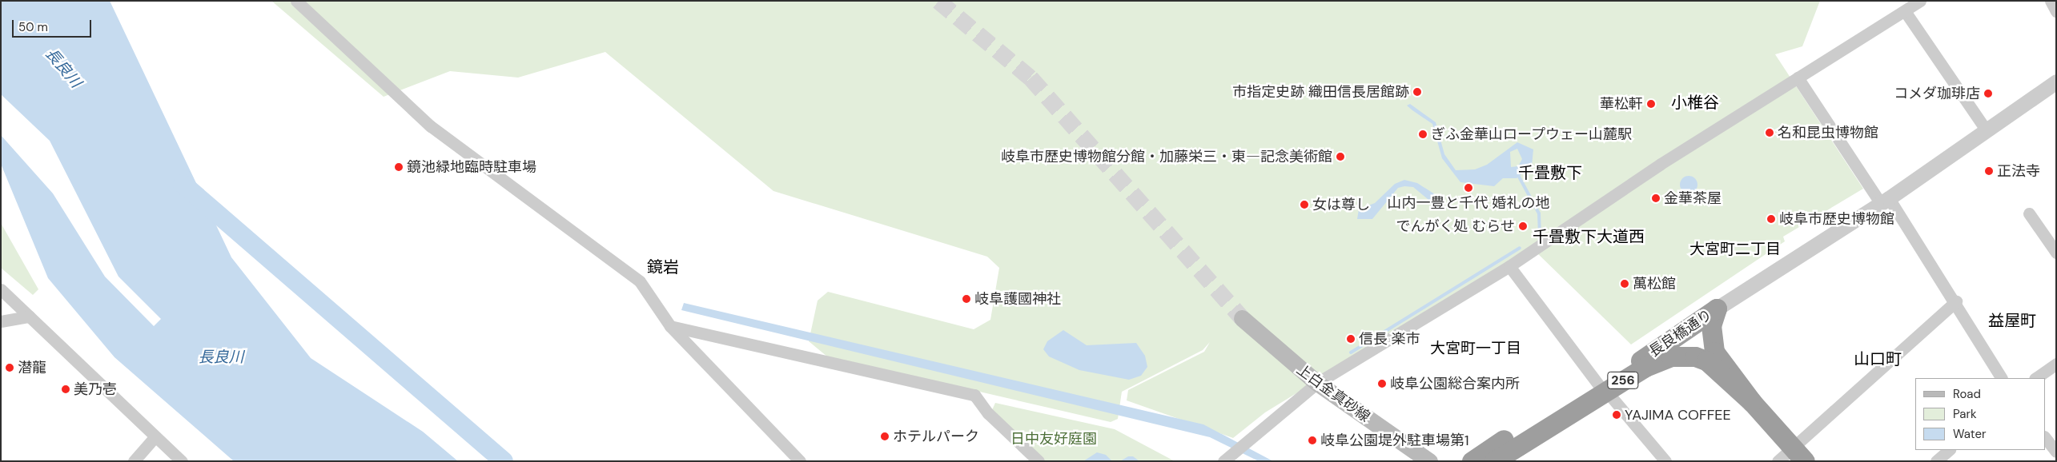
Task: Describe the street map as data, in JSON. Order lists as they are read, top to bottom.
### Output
{
  "streets": {
    "highway": ["長良橋通り", "256"],
    "main road": ["上白金真砂線"]
  },
  "districts": [
    "小椎谷",
    "千畳敷下",
    "千畳敷下大道西",
    "大宮町二丁目",
    "鏡岩",
    "益屋町",
    "大宮町一丁目",
    "山口町"
  ],
  "water": ["長良川"],
  "parks": ["日中友好庭園"],
  "places": [
    "市指定史跡 織田信長居館跡",
    "コメダ珈琲店",
    "華松軒",
    "名和昆虫博物館",
    "ぎふ金華山ロープウェー山麓駅",
    "岐阜市歴史博物館分館・加藤栄三・東―記念美術館",
    "鏡池緑地臨時駐車場",
    "正法寺",
    "山内一豊と千代 婚礼の地",
    "金華茶屋",
    "女は尊し",
    "岐阜市歴史博物館",
    "でんがく処 むらせ",
    "萬松館",
    "岐阜護國神社",
    "信長 楽市",
    "潜龍",
    "岐阜公園総合案内所",
    "美乃壱",
    "YAJIMA COFFEE",
    "ホテルパーク",
    "岐阜公園堤外駐車場第1"
  ],
  "legend": ["Road", "Park", "Water"],
  "scale_bar": "50 m"
}
